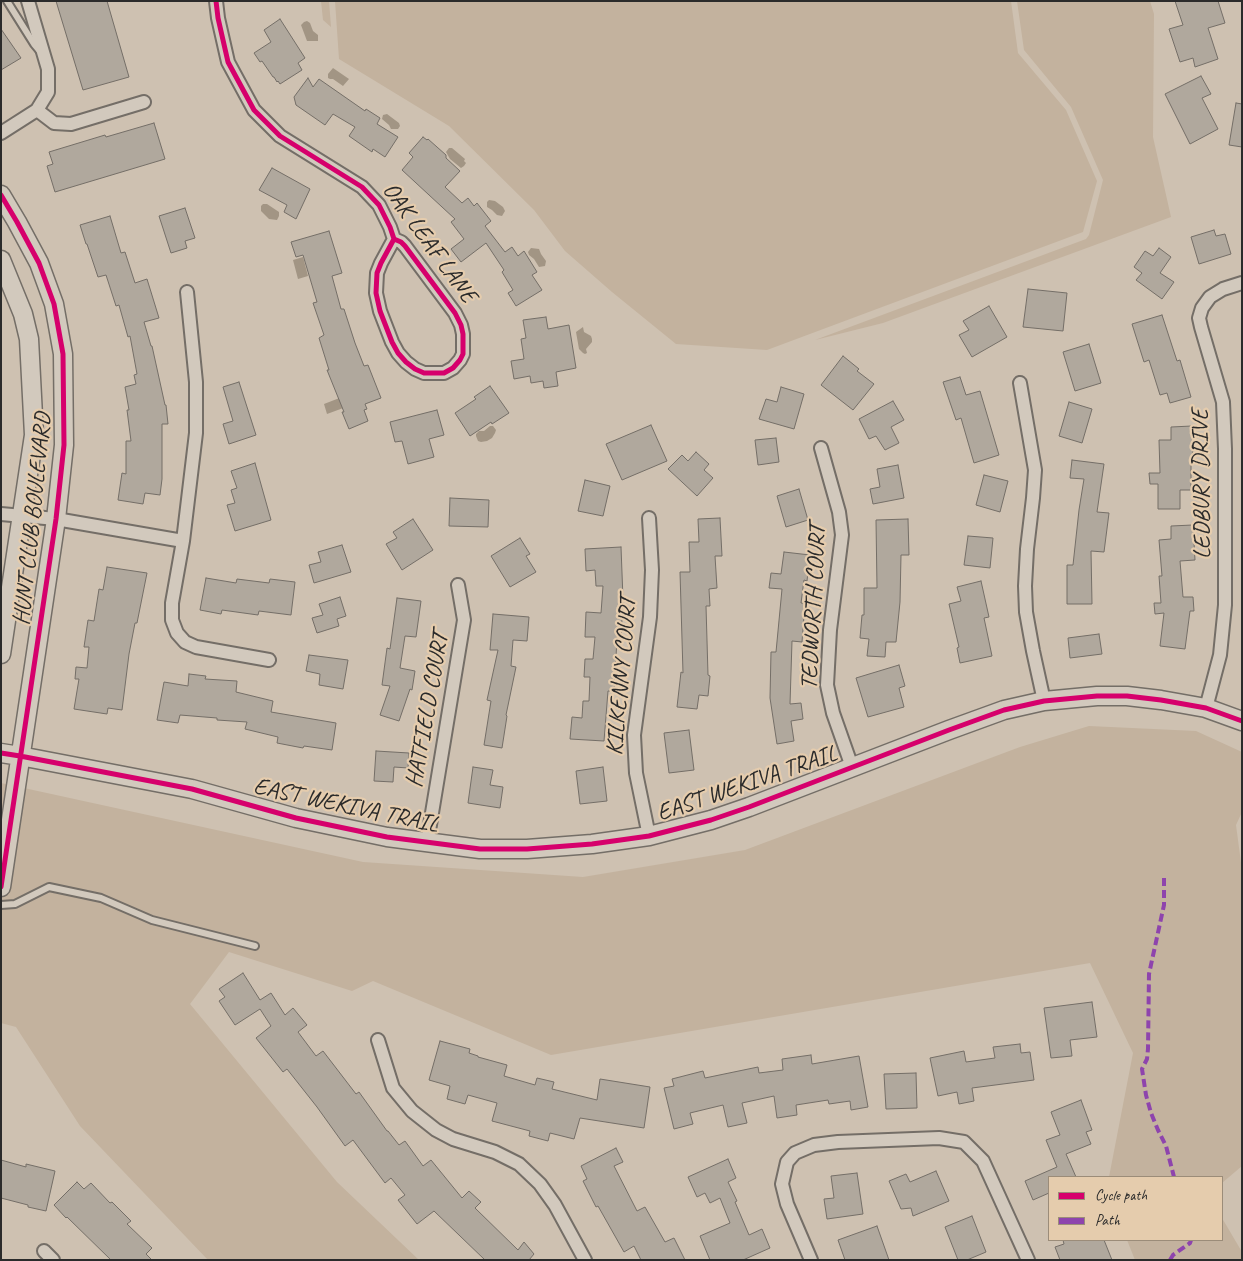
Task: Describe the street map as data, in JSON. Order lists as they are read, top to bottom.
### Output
{
  "streets": {
    "street": [
      "OAK LEAF LANE",
      "LEDBURY DRIVE",
      "HUNT CLUB BOULEVARD",
      "TEDWORTH COURT",
      "KILKENNY COURT",
      "HATFIELD COURT",
      "EAST WEKIVA TRAIL"
    ]
  },
  "crossings": [
    ["LEDBURY DRIVE", "EAST WEKIVA TRAIL"],
    ["HUNT CLUB BOULEVARD", "EAST WEKIVA TRAIL"],
    ["TEDWORTH COURT", "EAST WEKIVA TRAIL"],
    ["KILKENNY COURT", "EAST WEKIVA TRAIL"],
    ["HATFIELD COURT", "EAST WEKIVA TRAIL"]
  ],
  "legend": ["Cycle path", "Path"]
}
